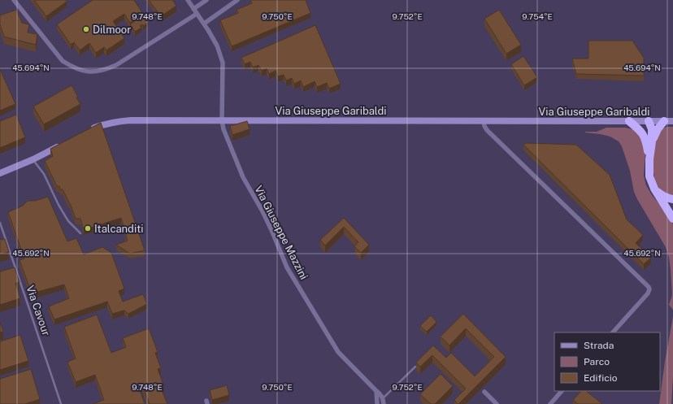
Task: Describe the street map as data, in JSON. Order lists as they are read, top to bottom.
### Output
{
  "streets": {
    "street": ["Via Giuseppe Garibaldi", "Via Giuseppe Mazzini"],
    "lane": ["Via Cavour"]
  },
  "crossings": [
    ["Via Giuseppe Garibaldi", "Via Giuseppe Mazzini"]
  ],
  "places": ["Dilmoor", "Italcanditi"],
  "legend": ["Strada", "Parco", "Edificio"],
  "coordinates": [
    "9.748°E",
    "9.750°E",
    "9.752°E",
    "9.754°E",
    "45.694°N",
    "45.692°N"
  ]
}
